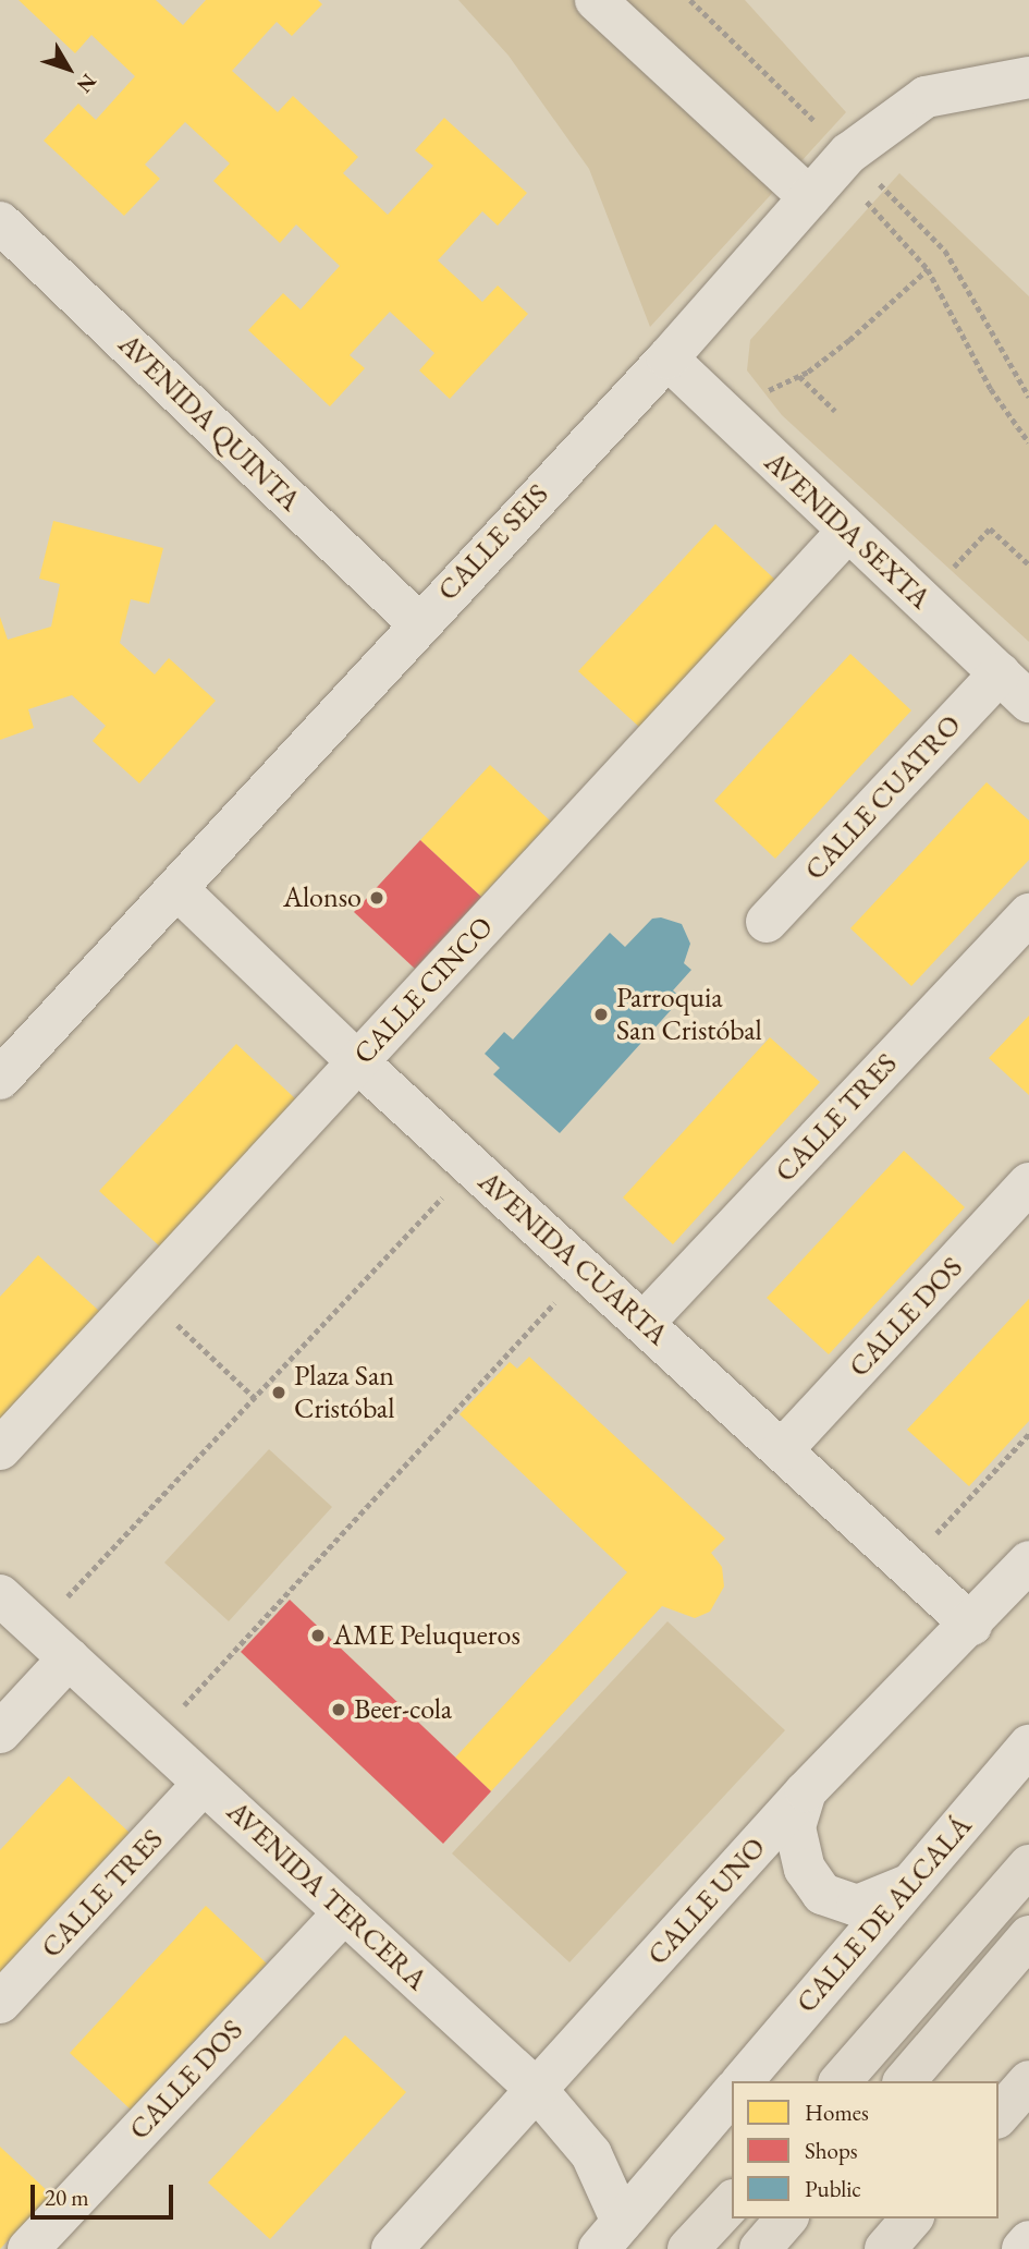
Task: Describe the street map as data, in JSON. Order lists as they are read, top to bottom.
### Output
{
  "streets": {
    "street": [
      "AVENIDA QUINTA",
      "AVENIDA SEXTA",
      "CALLE SEIS",
      "CALLE CUATRO",
      "CALLE CINCO",
      "CALLE TRES",
      "AVENIDA CUARTA",
      "CALLE DOS",
      "AVENIDA TERCERA",
      "CALLE UNO",
      "CALLE DE ALCALÁ"
    ]
  },
  "crossings": [
    ["AVENIDA QUINTA", "CALLE SEIS"],
    ["AVENIDA SEXTA", "CALLE SEIS"],
    ["AVENIDA SEXTA", "CALLE CUATRO"],
    ["AVENIDA SEXTA", "CALLE CINCO"],
    ["CALLE SEIS", "AVENIDA CUARTA"],
    ["CALLE CINCO", "AVENIDA CUARTA"],
    ["CALLE TRES", "AVENIDA CUARTA"],
    ["CALLE TRES", "AVENIDA TERCERA"],
    ["AVENIDA CUARTA", "CALLE DOS"],
    ["AVENIDA CUARTA", "CALLE UNO"],
    ["CALLE DOS", "AVENIDA TERCERA"],
    ["AVENIDA TERCERA", "CALLE UNO"]
  ],
  "places": [
    "Alonso",
    "Parroquia San Cristóbal",
    "Plaza San Cristóbal",
    "AME Peluqueros",
    "Beer-cola"
  ],
  "legend": ["Homes", "Shops", "Public"],
  "scale_bar": "20 m",
  "north": "bottom right"
}
